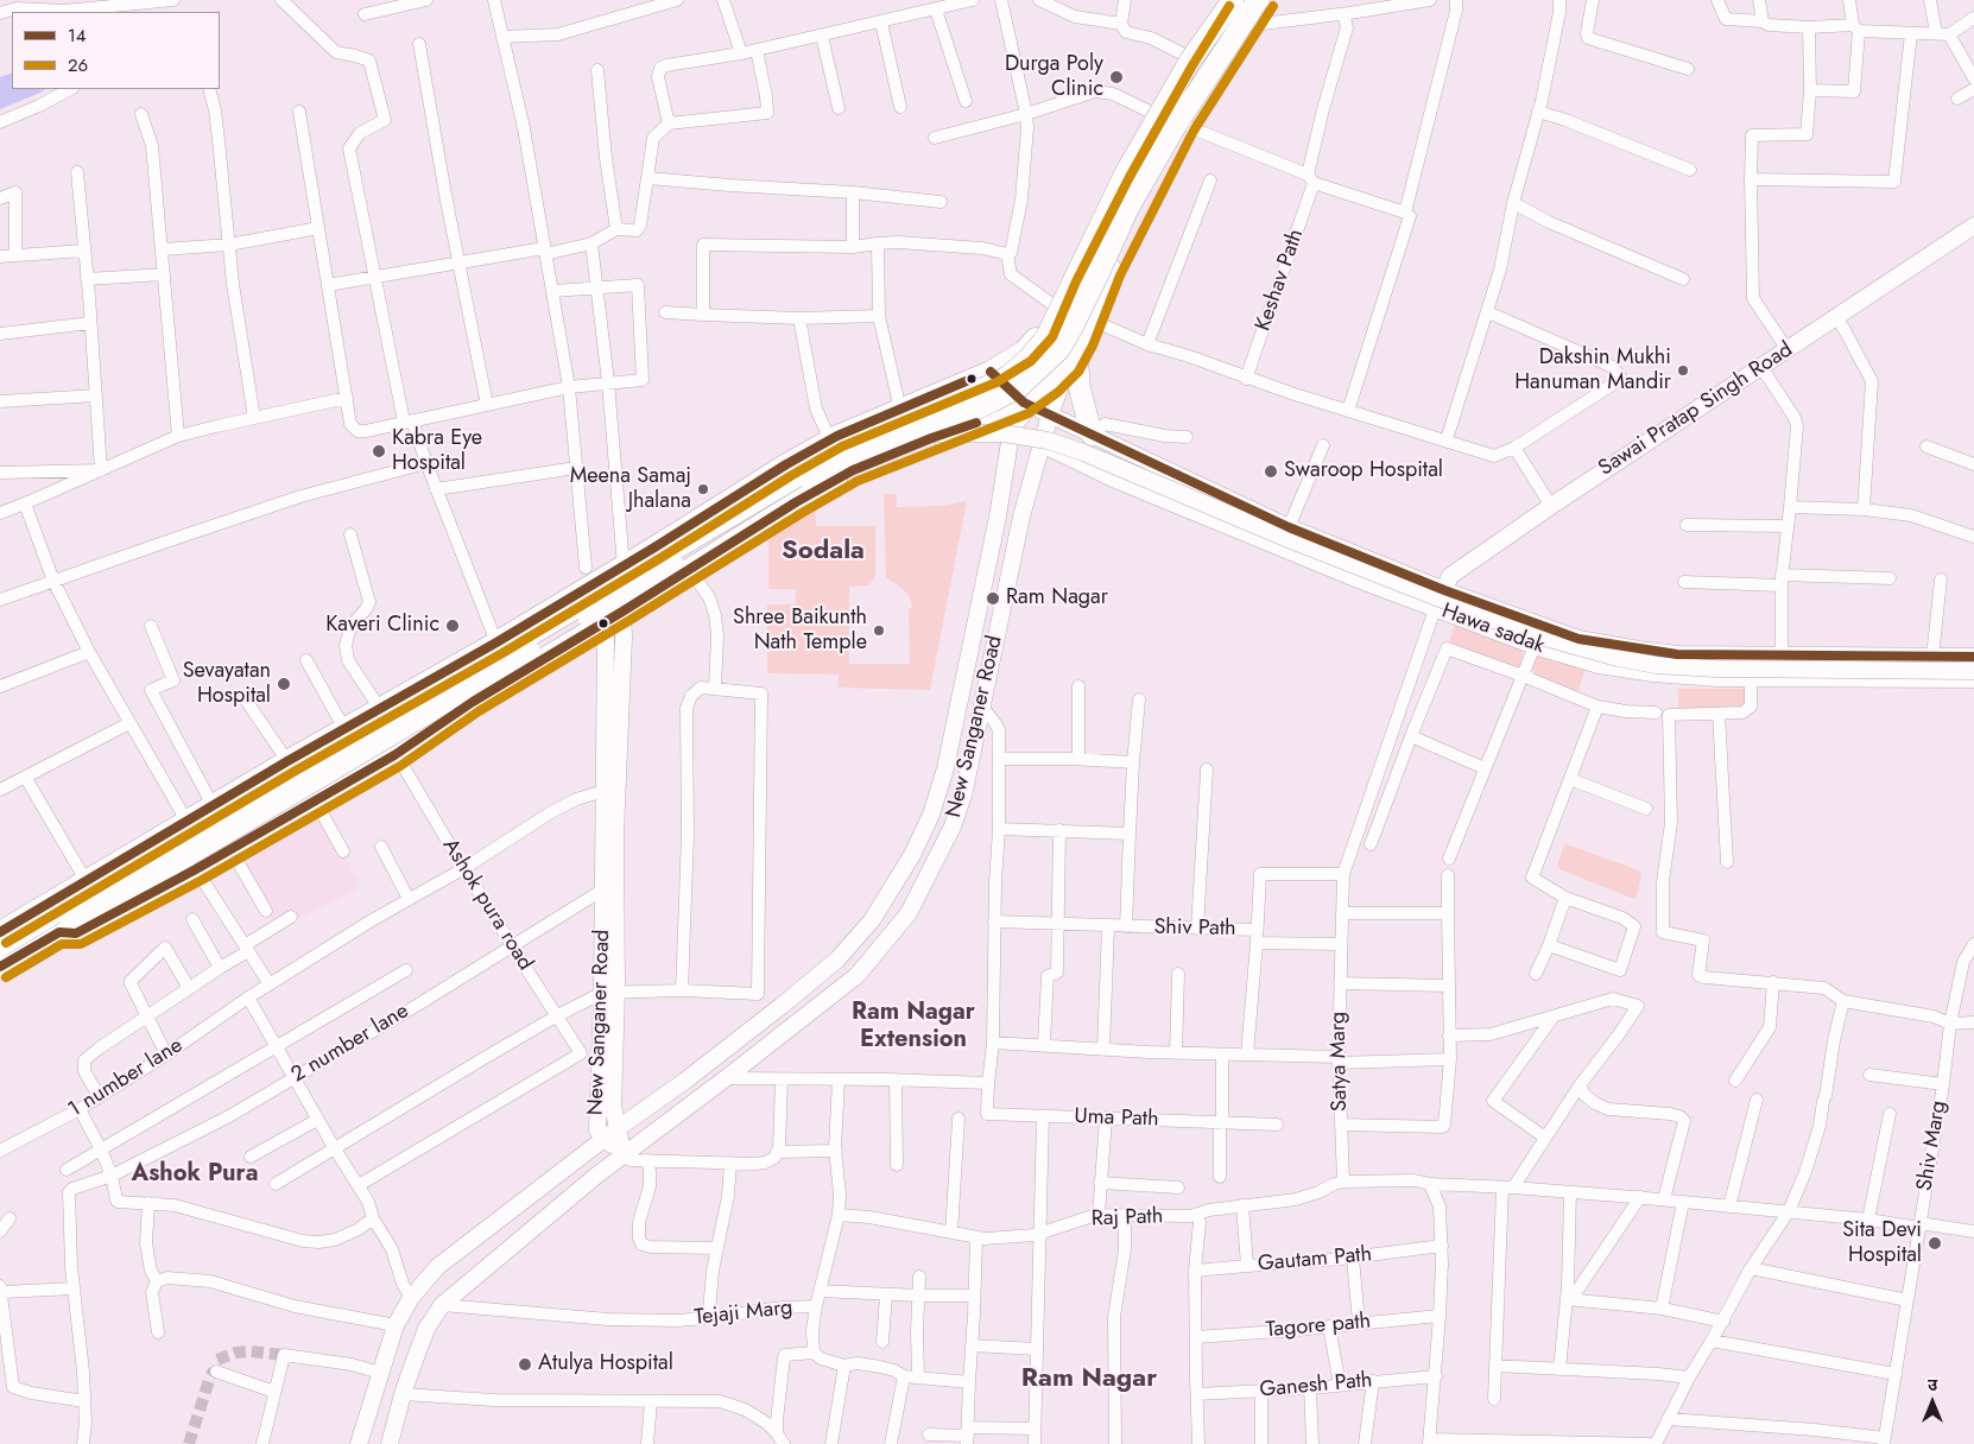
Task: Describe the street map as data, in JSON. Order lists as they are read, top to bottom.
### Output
{
  "streets": {
    "main road": ["Sawai Pratap Singh Road", "Hawa sadak", "New Sanganer Road"],
    "street": [
      "Keshav Path",
      "Ashok pura road",
      "Shiv Path",
      "2 number lane",
      "Satya Marg",
      "1 number lane",
      "Uma Path",
      "Shiv Marg",
      "Raj Path",
      "Gautam Path",
      "Tejaji Marg",
      "Tagore path",
      "Ganesh Path"
    ]
  },
  "crossings": [
    ["Sawai Pratap Singh Road", "Hawa sadak"],
    ["Sawai Pratap Singh Road", "Satya Marg"],
    ["Hawa sadak", "New Sanganer Road"],
    ["Hawa sadak", "Satya Marg"],
    ["New Sanganer Road", "2 number lane"],
    ["New Sanganer Road", "Tejaji Marg"],
    ["Ashok pura road", "2 number lane"],
    ["Shiv Path", "Satya Marg"],
    ["Satya Marg", "Raj Path"],
    ["Raj Path", "Gautam Path"],
    ["Raj Path", "Tejaji Marg"]
  ],
  "districts": [
    "Sodala",
    "Ram Nagar Extension",
    "Ashok Pura",
    "Ram Nagar"
  ],
  "places": [
    "Durga Poly Clinic",
    "Dakshin Mukhi Hanuman Mandir",
    "Kabra Eye Hospital",
    "Swaroop Hospital",
    "Meena Samaj Jhalana",
    "Ram Nagar",
    "Kaveri Clinic",
    "Shree Baikunth Nath Temple",
    "Sevayatan Hospital",
    "Sita Devi Hospital",
    "Atulya Hospital"
  ],
  "lines": ["transit line 26", "transit line 14"],
  "legend": ["14", "26"],
  "north": "top"
}
